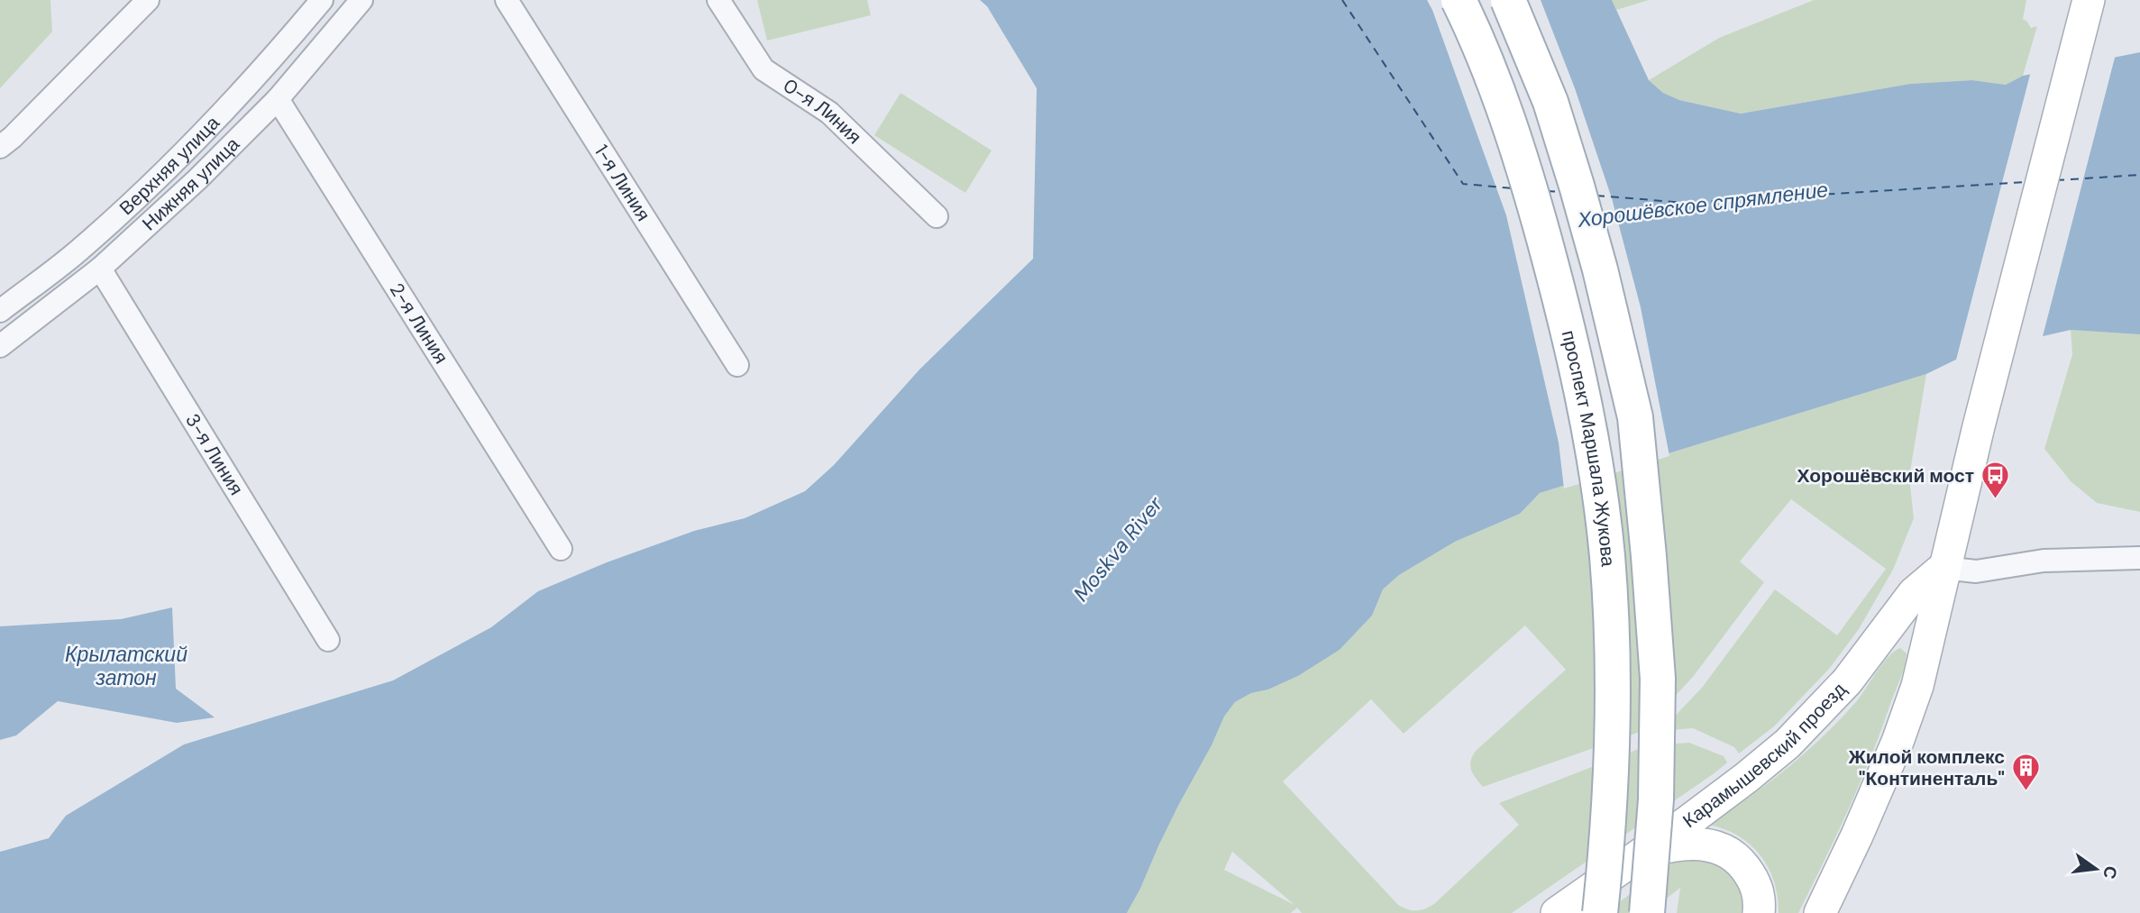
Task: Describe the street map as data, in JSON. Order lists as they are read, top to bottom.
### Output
{
  "streets": {
    "main road": ["проспект Маршала Жукова"],
    "street": [
      "0-я Линия",
      "Верхняя улица",
      "1-я Линия",
      "Нижняя улица",
      "2-я Линия",
      "3-я Линия",
      "Карамышевский проезд"
    ]
  },
  "crossings": [
    ["Нижняя улица", "2-я Линия"],
    ["Нижняя улица", "3-я Линия"],
    ["проспект Маршала Жукова", "Карамышевский проезд"]
  ],
  "water": ["Хорошёвское спрямление", "Moskva River", "Крылатский затон"],
  "places": {
    "bus stop": ["Хорошёвский мост"],
    "building": ["Жилой комплекс \"Континенталь\""]
  },
  "north": "right"
}
